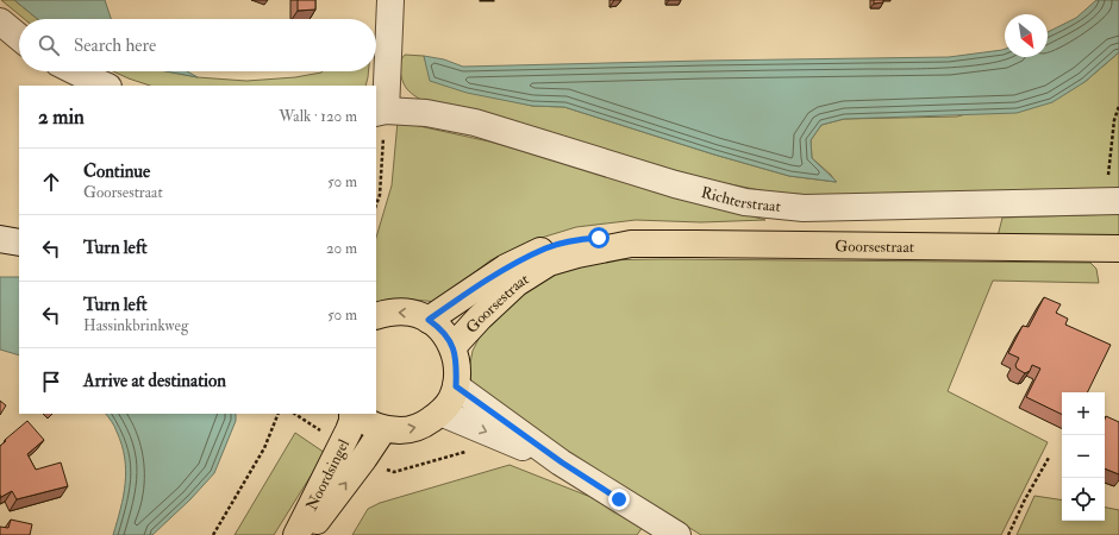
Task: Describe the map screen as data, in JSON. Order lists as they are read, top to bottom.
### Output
{
  "streets": {
    "main road": ["Goorsestraat", "Noordsingel"],
    "street": ["Richterstraat"]
  },
  "north": "bottom right",
  "page": {
    "search": "Search here",
    "heading": ["2 min", "Walk · 120 m"],
    "list": [
      ["Continue", "Goorsestraat", "50 m"],
      ["Turn left", "20 m"],
      ["Turn left", "Hassinkbrinkweg", "50 m"],
      "Arrive at destination"
    ],
    "map_buttons": ["+", "−"]
  }
}
